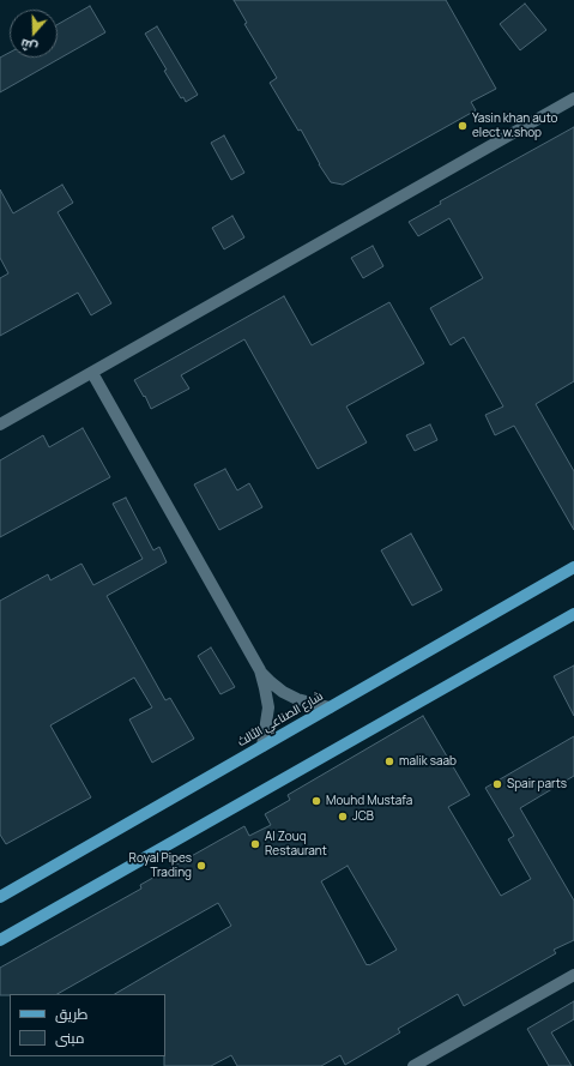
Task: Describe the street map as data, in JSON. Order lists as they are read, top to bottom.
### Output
{
  "streets": {
    "main road": ["شارع الصناعي الثالث"]
  },
  "places": [
    "Yasin khan auto elect w.shop",
    "malik saab",
    "Spair parts",
    "Mouhd Mustafa",
    "JCB",
    "Al Zouq Restaurant",
    "Royal Pipes Trading"
  ],
  "legend": ["طريق", "مبنى"],
  "north": "bottom"
}
